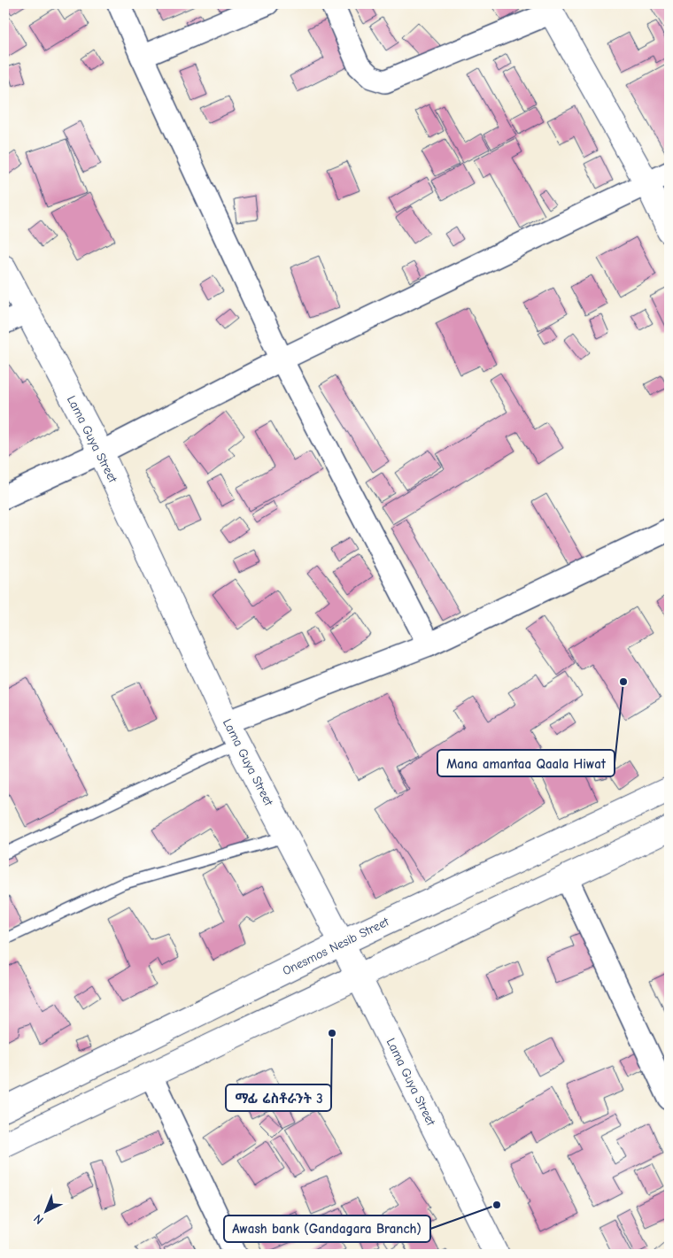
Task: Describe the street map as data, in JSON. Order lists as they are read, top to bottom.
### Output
{
  "streets": {
    "street": ["Lama Guya Street", "Onesmos Nesib Street"]
  },
  "crossings": [
    ["Lama Guya Street", "Onesmos Nesib Street"]
  ],
  "places": ["Mana amantaa Qaala Hiwat", "ማፊ ሬስቶራንት 3", "Awash bank (Gandagara Branch)"],
  "north": "bottom left"
}
